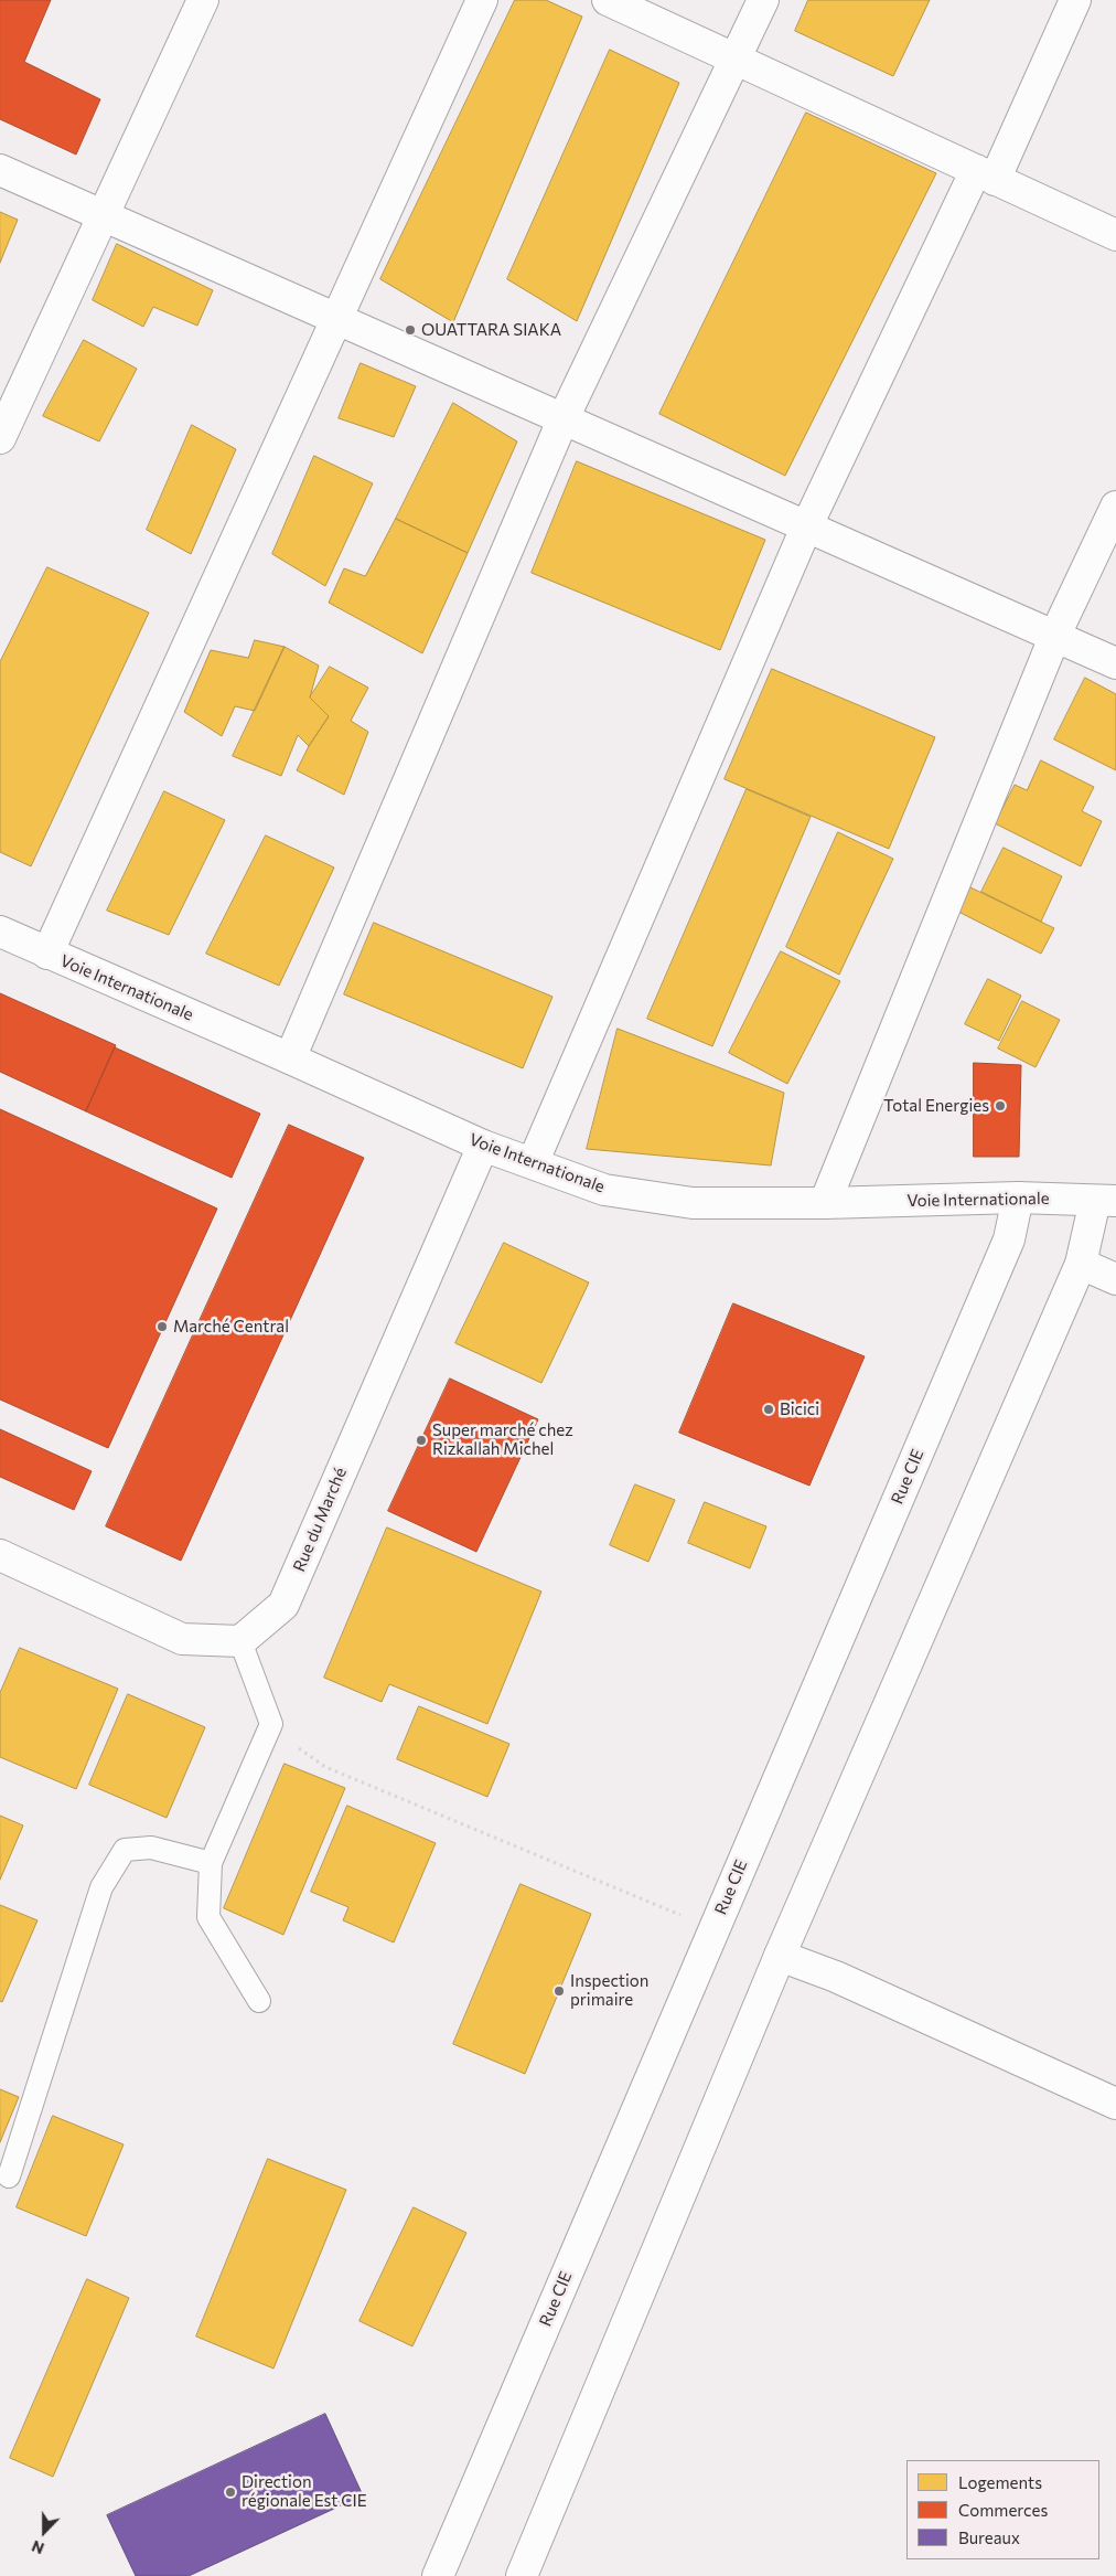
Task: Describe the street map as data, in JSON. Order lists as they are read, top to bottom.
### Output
{
  "streets": {
    "street": ["Voie Internationale", "Rue CIE", "Rue du Marché"]
  },
  "crossings": [
    ["Voie Internationale", "Rue CIE"],
    ["Voie Internationale", "Rue du Marché"]
  ],
  "places": [
    "OUATTARA SIAKA",
    "Total Energies",
    "Marché Central",
    "Bicici",
    "Super marché chez Rizkallah Michel",
    "Inspection primaire",
    "Direction régionale Est CIE"
  ],
  "legend": ["Logements", "Commerces", "Bureaux"],
  "north": "bottom"
}
